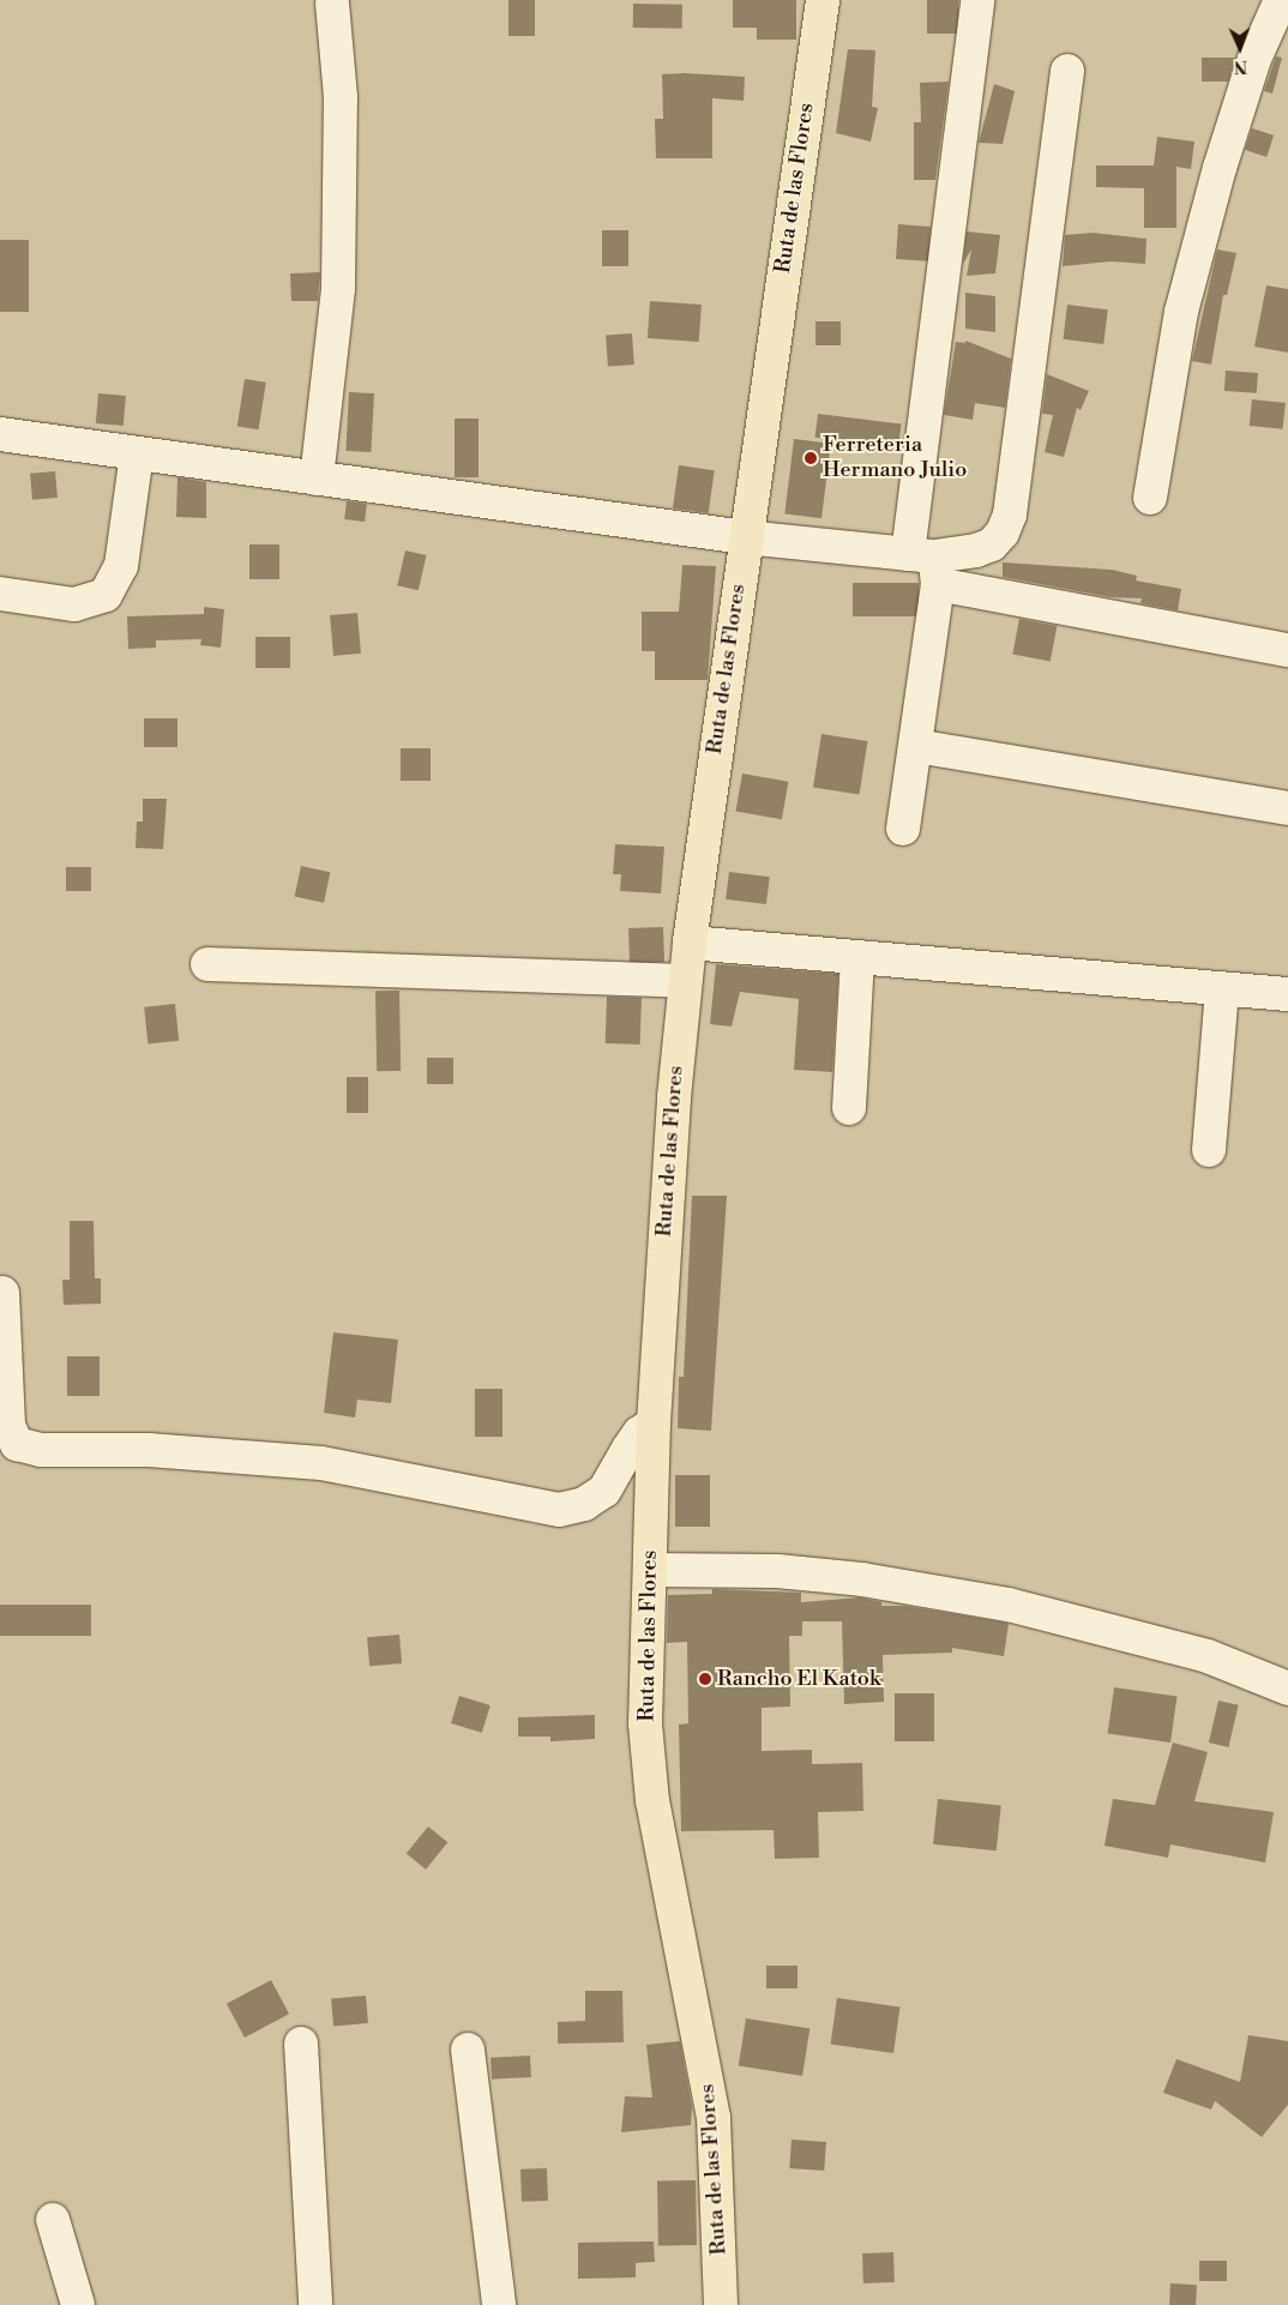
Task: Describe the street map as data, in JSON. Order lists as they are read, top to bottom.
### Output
{
  "streets": {
    "main road": ["Ruta de las Flores"]
  },
  "places": ["Ferreteria Hermano Julio", "Rancho El Katok"],
  "north": "bottom"
}
